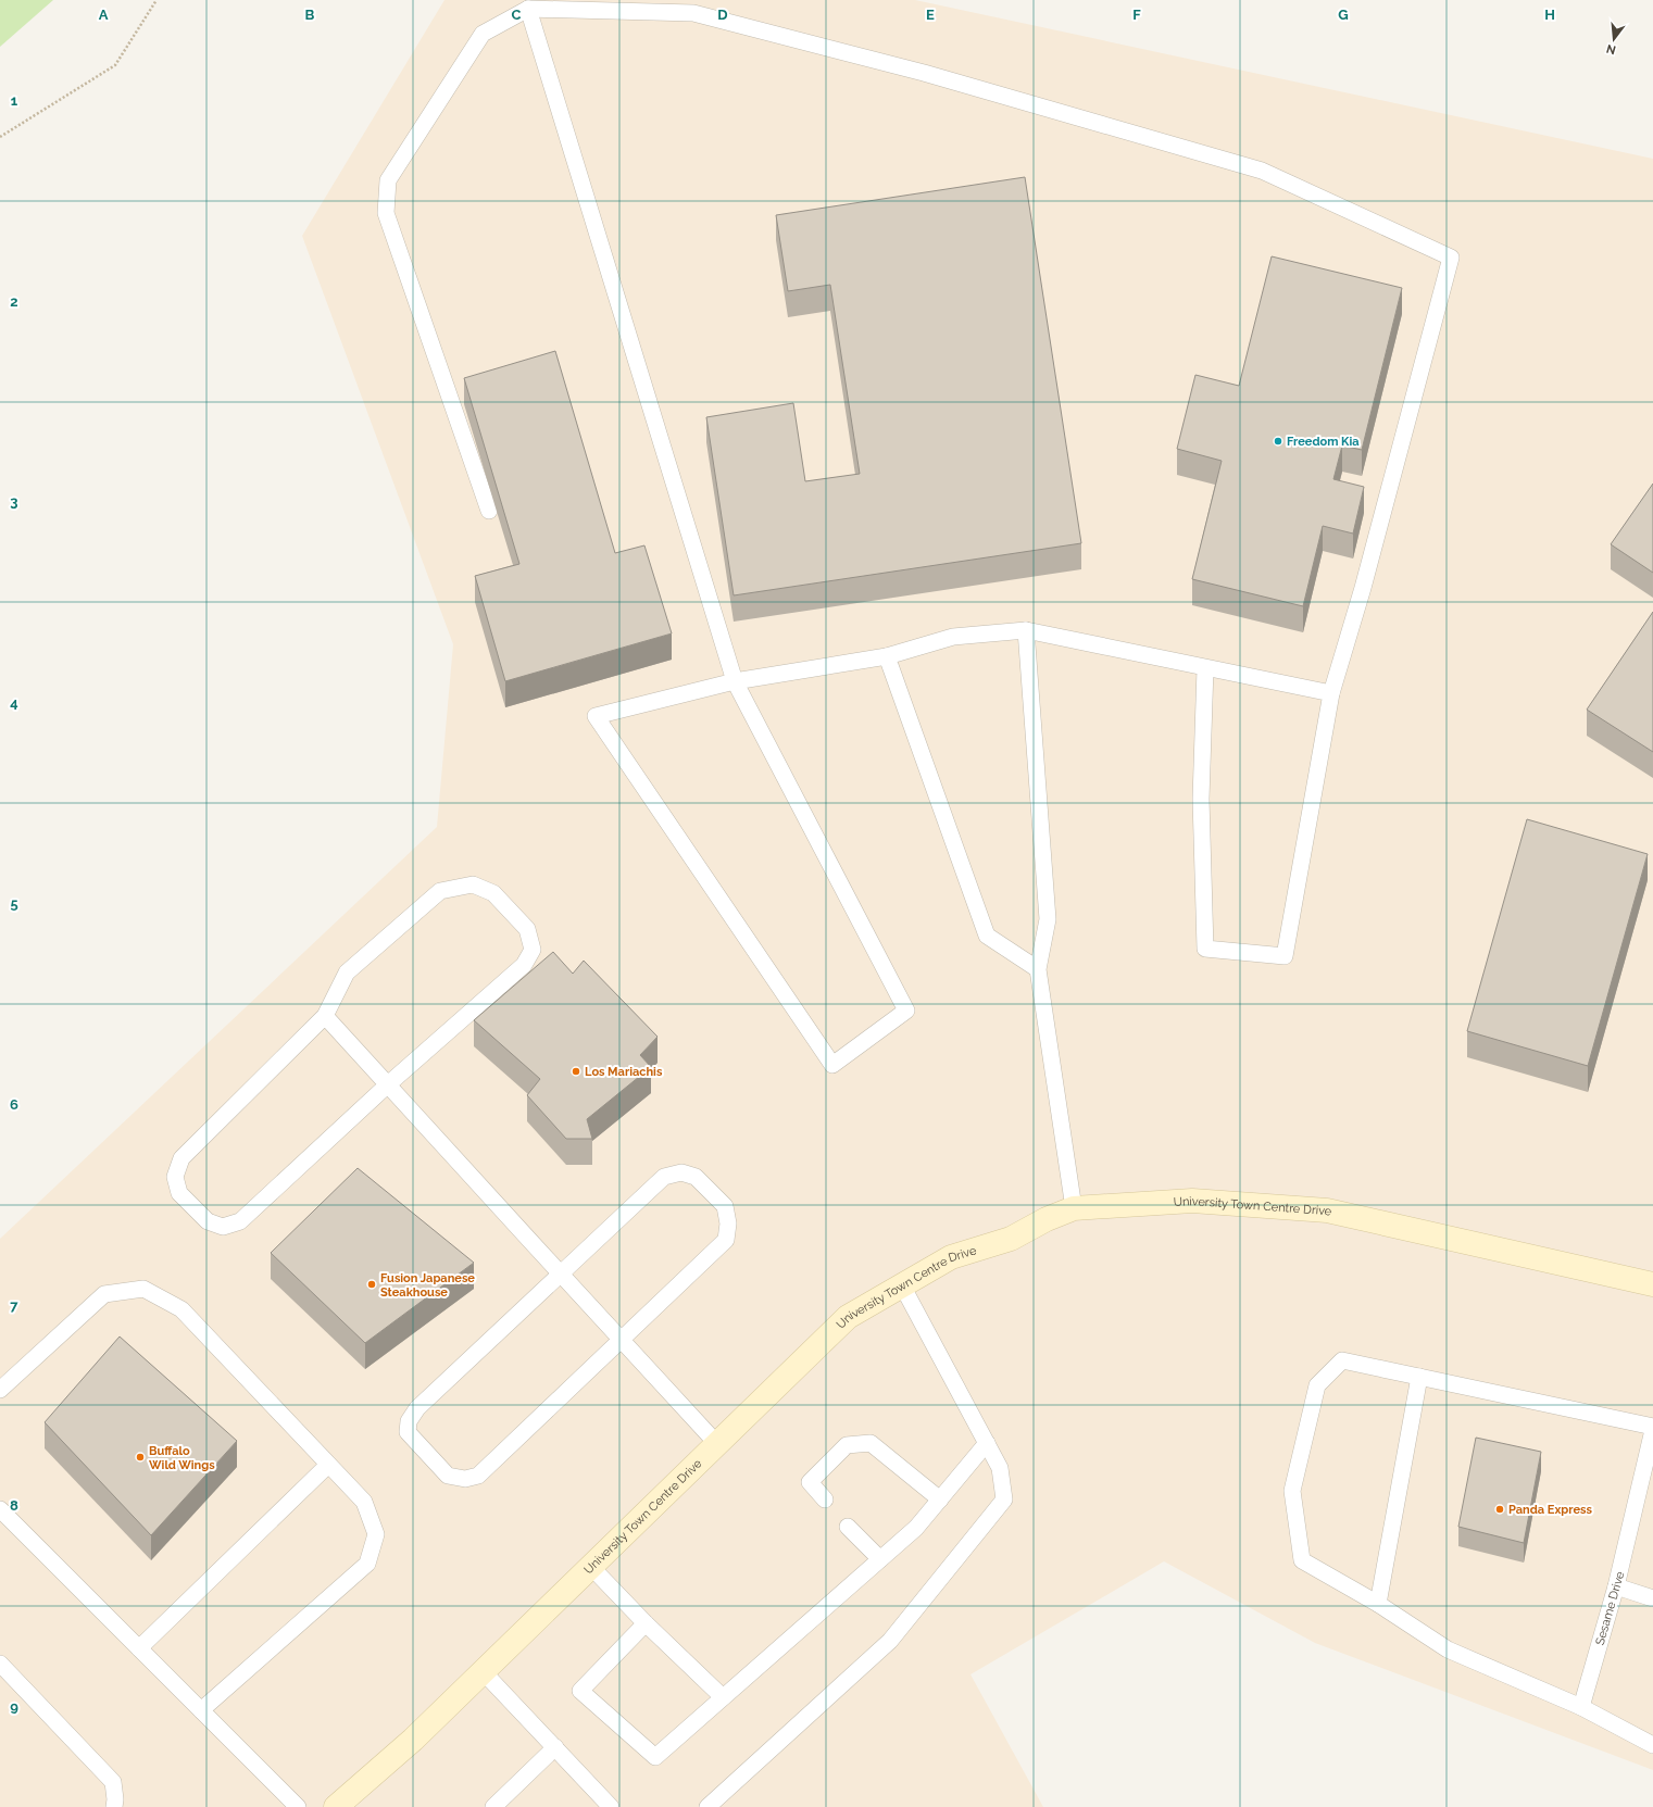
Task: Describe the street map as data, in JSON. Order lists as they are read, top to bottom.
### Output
{
  "streets": {
    "street": ["University Town Centre Drive"],
    "lane": ["Sesame Drive"]
  },
  "places": [
    "Freedom Kia",
    "Los Mariachis",
    "Fusion Japanese Steakhouse",
    "Buffalo Wild Wings",
    "Panda Express"
  ],
  "north": "bottom",
  "grid": {
    "columns": [
      "A",
      "B",
      "C",
      "D",
      "E",
      "F",
      "G",
      "H"
    ],
    "rows": [
      "1",
      "2",
      "3",
      "4",
      "5",
      "6",
      "7",
      "8",
      "9"
    ]
  }
}
